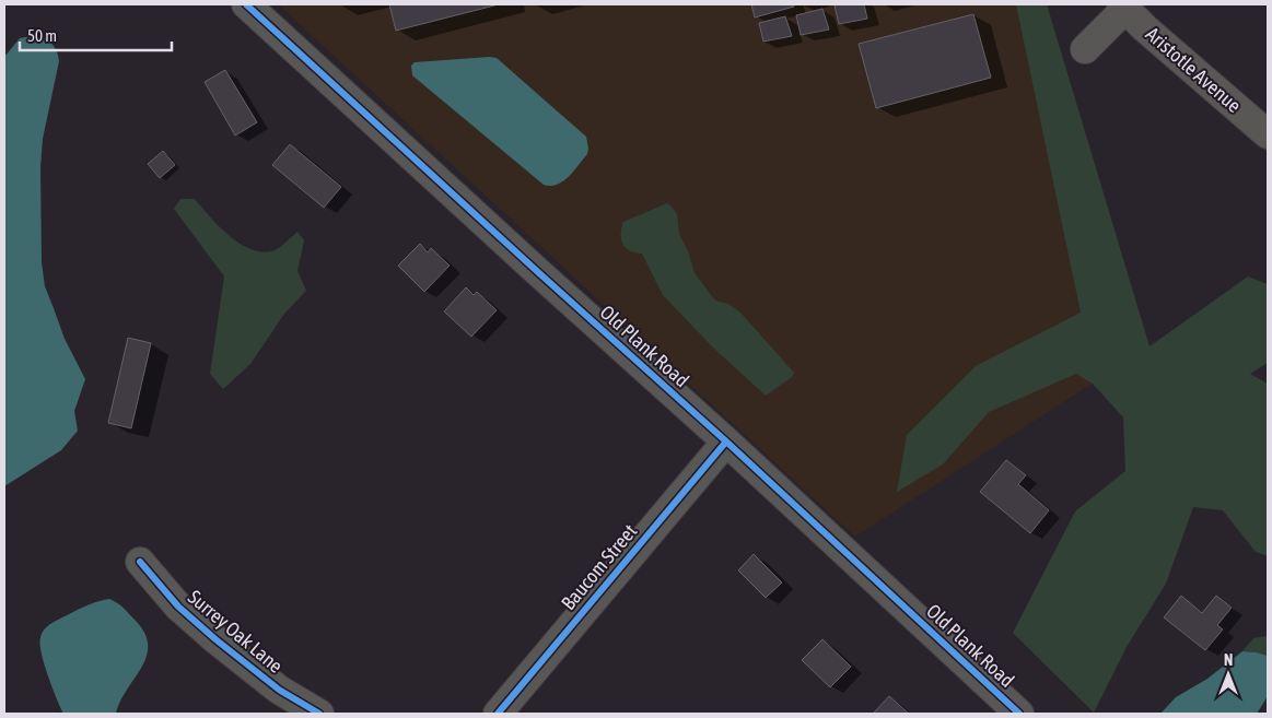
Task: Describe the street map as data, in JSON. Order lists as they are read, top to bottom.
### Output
{
  "streets": {
    "street": [
      "Aristotle Avenue",
      "Old Plank Road",
      "Baucom Street",
      "Surrey Oak Lane"
    ]
  },
  "crossings": [
    ["Old Plank Road", "Baucom Street"]
  ],
  "scale_bar": "50 m",
  "north": "top"
}
